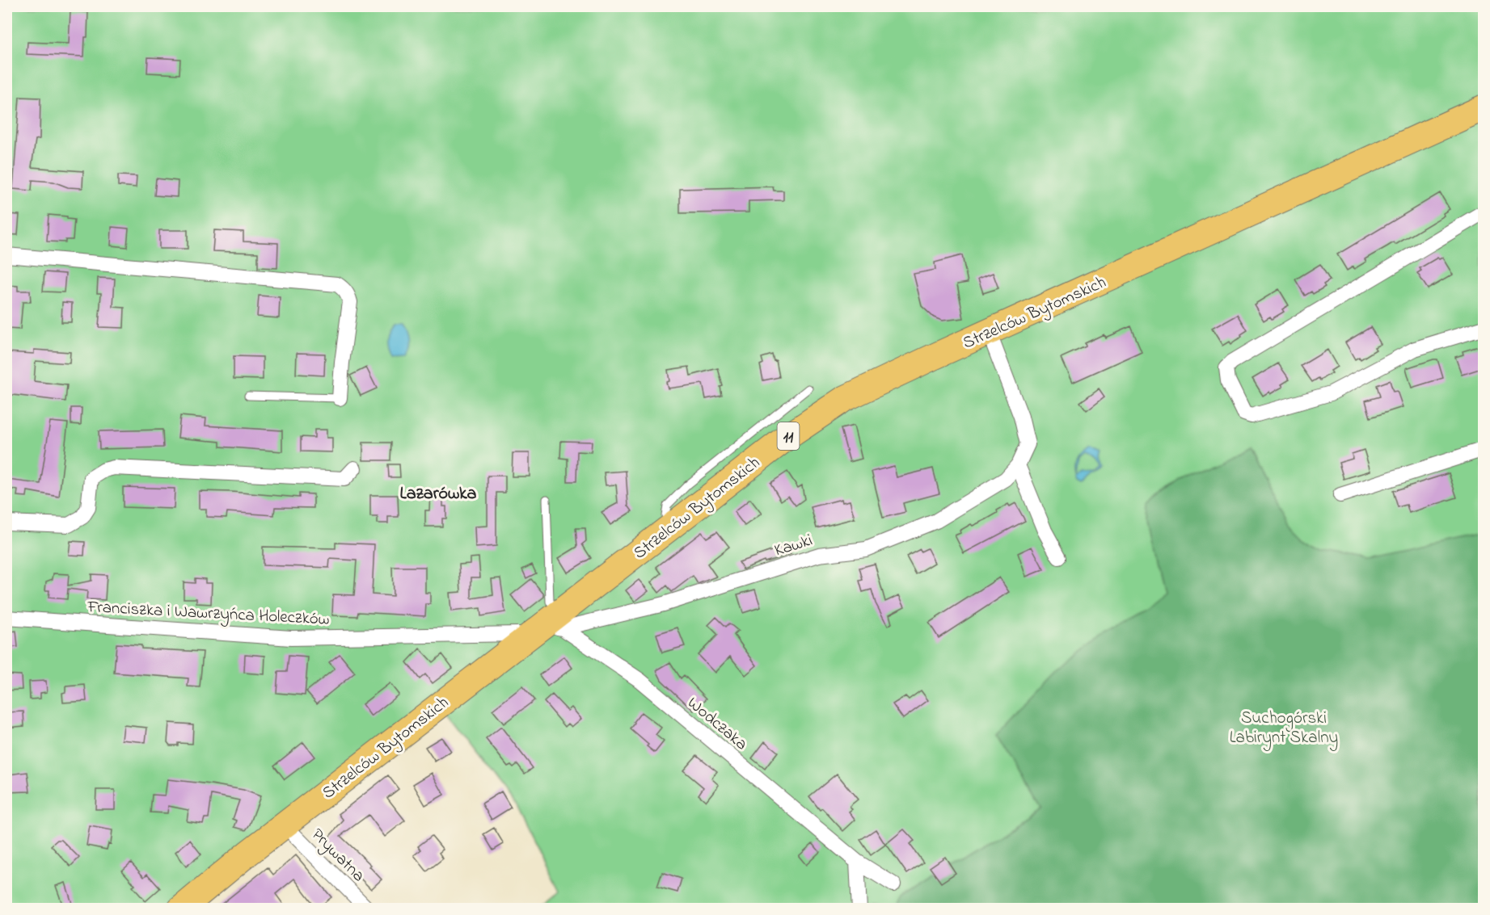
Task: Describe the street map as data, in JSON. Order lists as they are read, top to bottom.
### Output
{
  "streets": {
    "highway": ["Strzelców Bytomskich", "11"],
    "street": [
      "Kawki",
      "Franciszka i Wawrzyńca Holeczków",
      "Wodczaka",
      "Prywatna"
    ]
  },
  "crossings": [
    ["Strzelców Bytomskich", "Kawki"],
    ["Strzelców Bytomskich", "Franciszka i Wawrzyńca Holeczków"],
    ["Strzelców Bytomskich", "Wodczaka"],
    ["Strzelców Bytomskich", "Prywatna"],
    ["Kawki", "Wodczaka"]
  ],
  "districts": ["Lazarówka"],
  "parks": ["Suchogórski Labirynt Skalny"]
}
